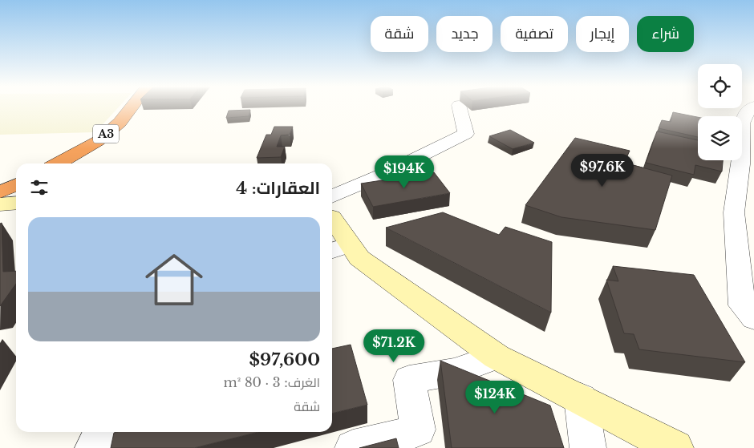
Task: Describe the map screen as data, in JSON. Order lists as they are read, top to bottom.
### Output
{
  "streets": {
    "highway": ["A3"]
  },
  "page": {
    "chip": [
      "شراء",
      "إيجار",
      "تصفية",
      "جديد",
      "شقة"
    ],
    "price": [
      "$97.6K",
      "$194K",
      "$71.2K",
      "$124K"
    ],
    "heading": "العقارات: 4",
    "list": [
      {
        "name": "$97,600",
        "note": "الغرف: 3 · 80 m² · شقة"
      }
    ]
  }
}
